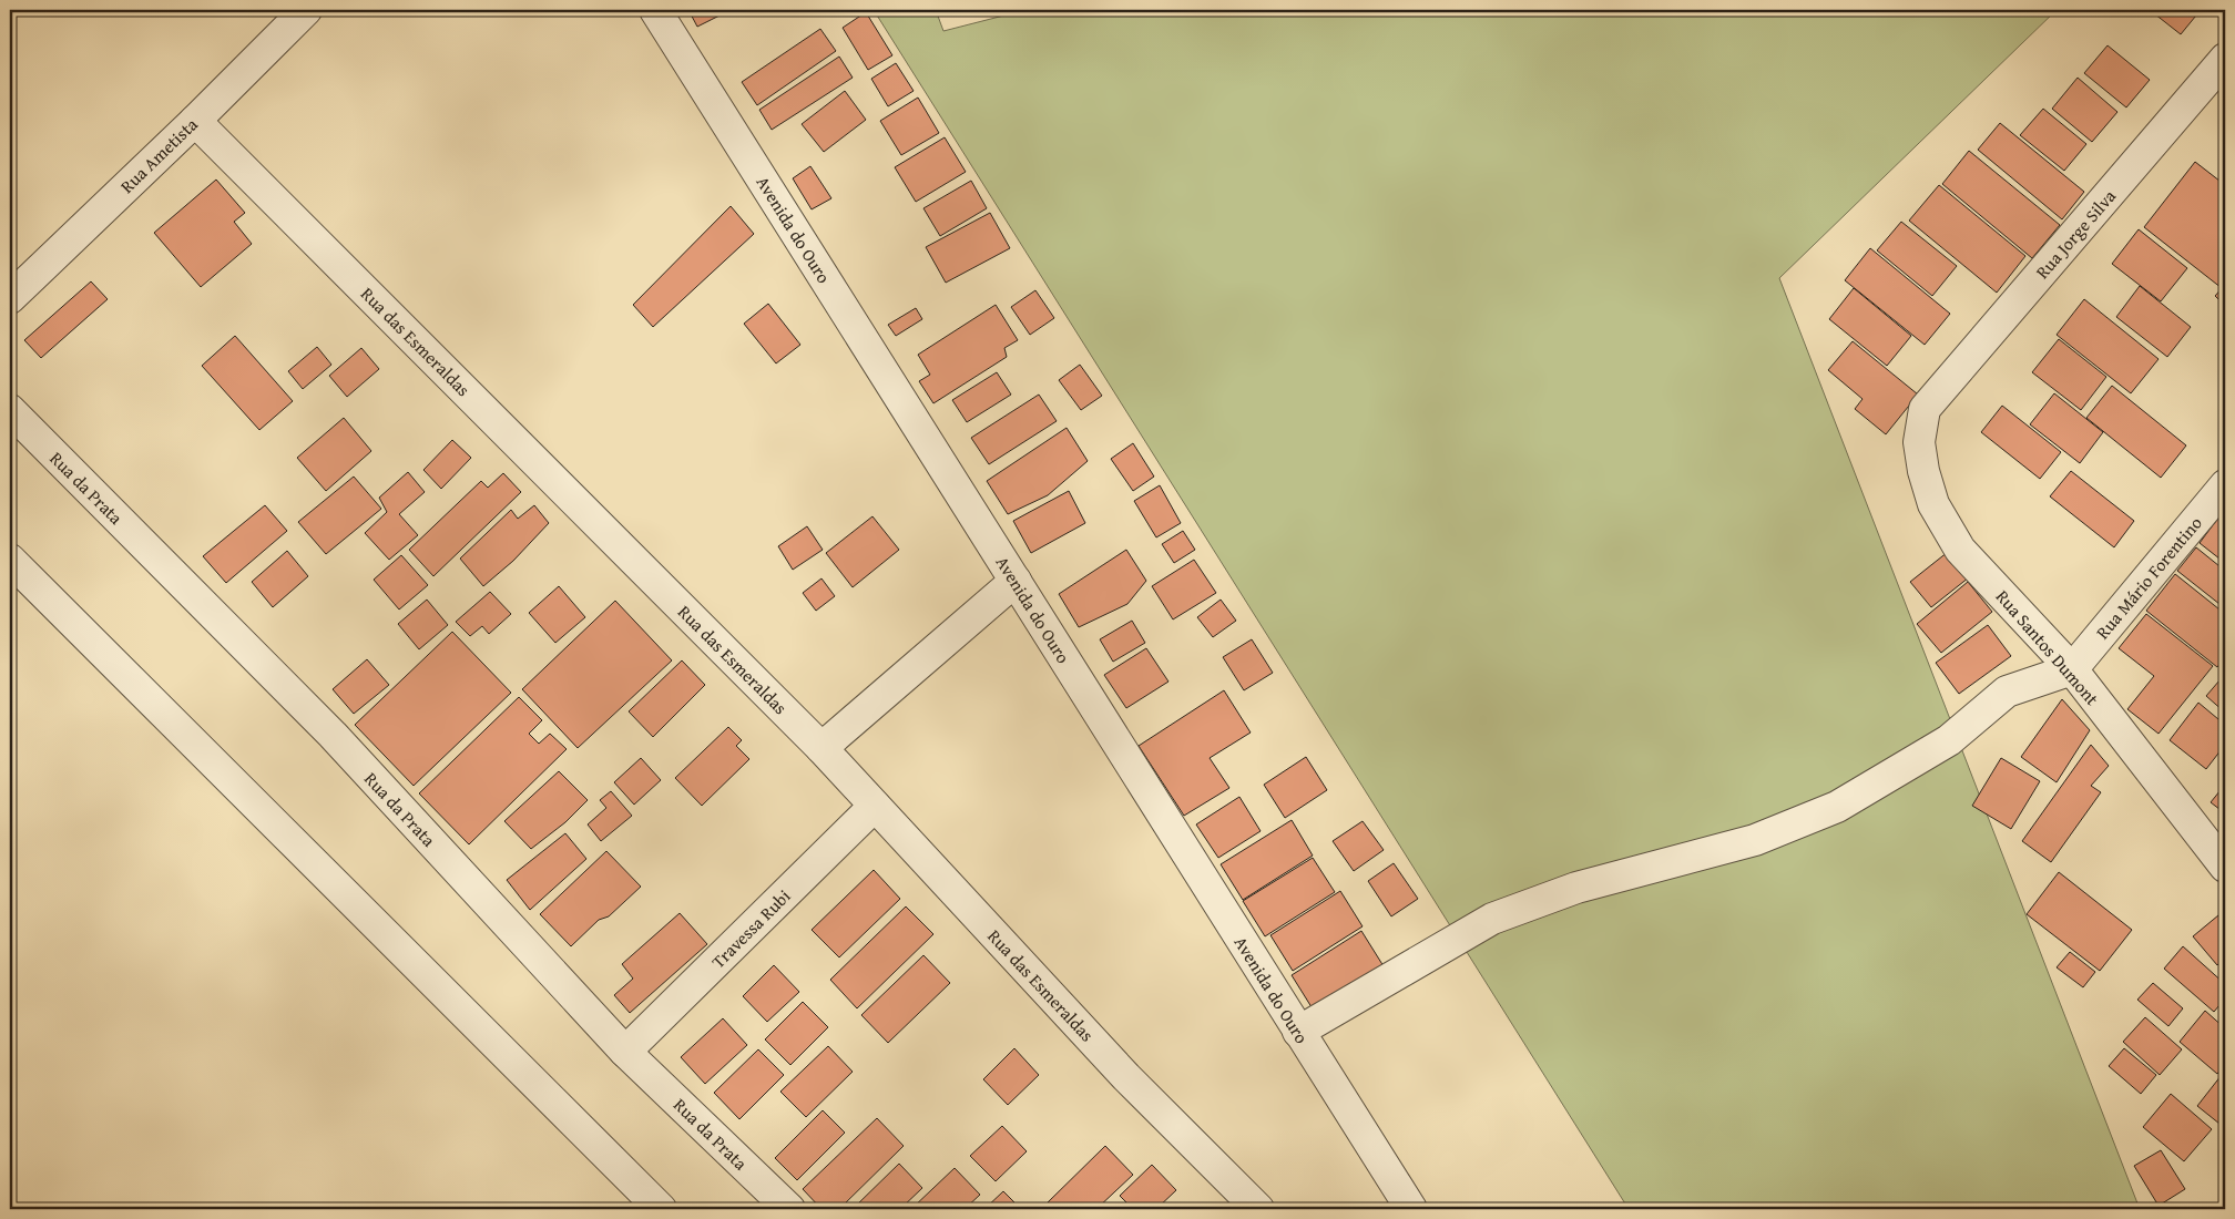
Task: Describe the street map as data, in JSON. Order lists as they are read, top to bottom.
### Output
{
  "streets": {
    "street": [
      "Rua Ametista",
      "Avenida do Ouro",
      "Rua Jorge Silva",
      "Rua das Esmeraldas",
      "Rua da Prata",
      "Rua Mário Forentino",
      "Rua Santos Dumont",
      "Travessa Rubi"
    ]
  },
  "crossings": [
    ["Rua Ametista", "Rua das Esmeraldas"],
    ["Rua Jorge Silva", "Rua Santos Dumont"],
    ["Rua das Esmeraldas", "Travessa Rubi"],
    ["Rua da Prata", "Travessa Rubi"],
    ["Rua Mário Forentino", "Rua Santos Dumont"]
  ]
}
